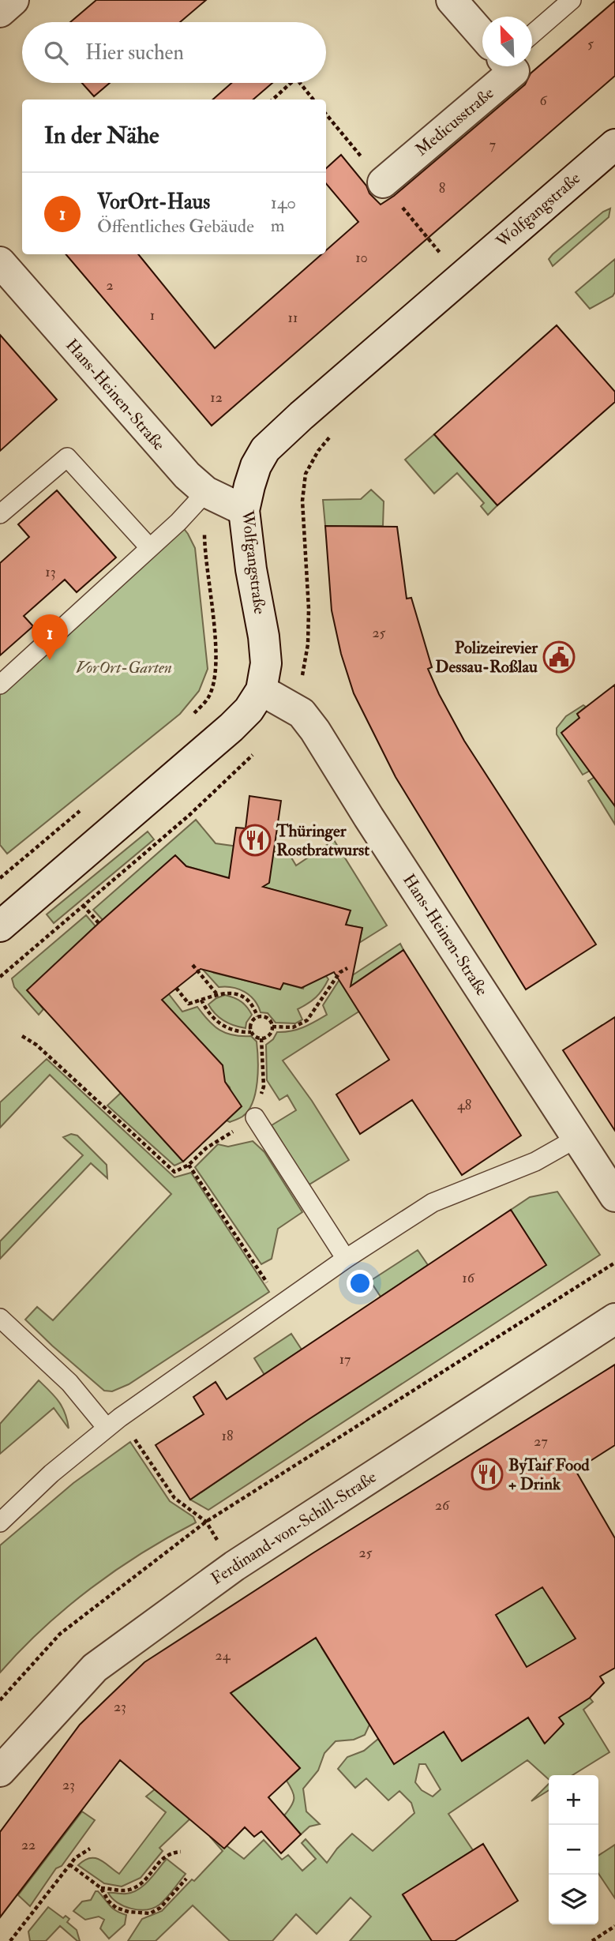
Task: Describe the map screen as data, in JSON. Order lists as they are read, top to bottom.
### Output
{
  "streets": {
    "street": [
      "Medicusstraße",
      "Wolfgangstraße",
      "Hans-Heinen-Straße",
      "Ferdinand-von-Schill-Straße"
    ]
  },
  "crossings": [
    ["Wolfgangstraße", "Hans-Heinen-Straße"]
  ],
  "parks": ["VorOrt-Garten"],
  "places": {
    "public building": ["Polizeirevier Dessau-Roßlau"],
    "restaurant": ["Thüringer Rostbratwurst", "ByTaif Food + Drink"]
  },
  "house_numbers": [
    "5",
    "6",
    "7",
    "8",
    "10",
    "2",
    "1",
    "11",
    "12",
    "13",
    "25",
    "48",
    "16",
    "17",
    "18",
    "27",
    "26",
    "25",
    "24",
    "23",
    "23",
    "22"
  ],
  "north": "top left",
  "page": {
    "search": "Hier suchen",
    "heading": "In der Nähe",
    "list": [
      {
        "mark": "1",
        "name": "VorOrt-Haus",
        "note": "Öffentliches Gebäude",
        "value": "140 m"
      }
    ],
    "pins": "1",
    "map_buttons": ["+", "−"]
  }
}
